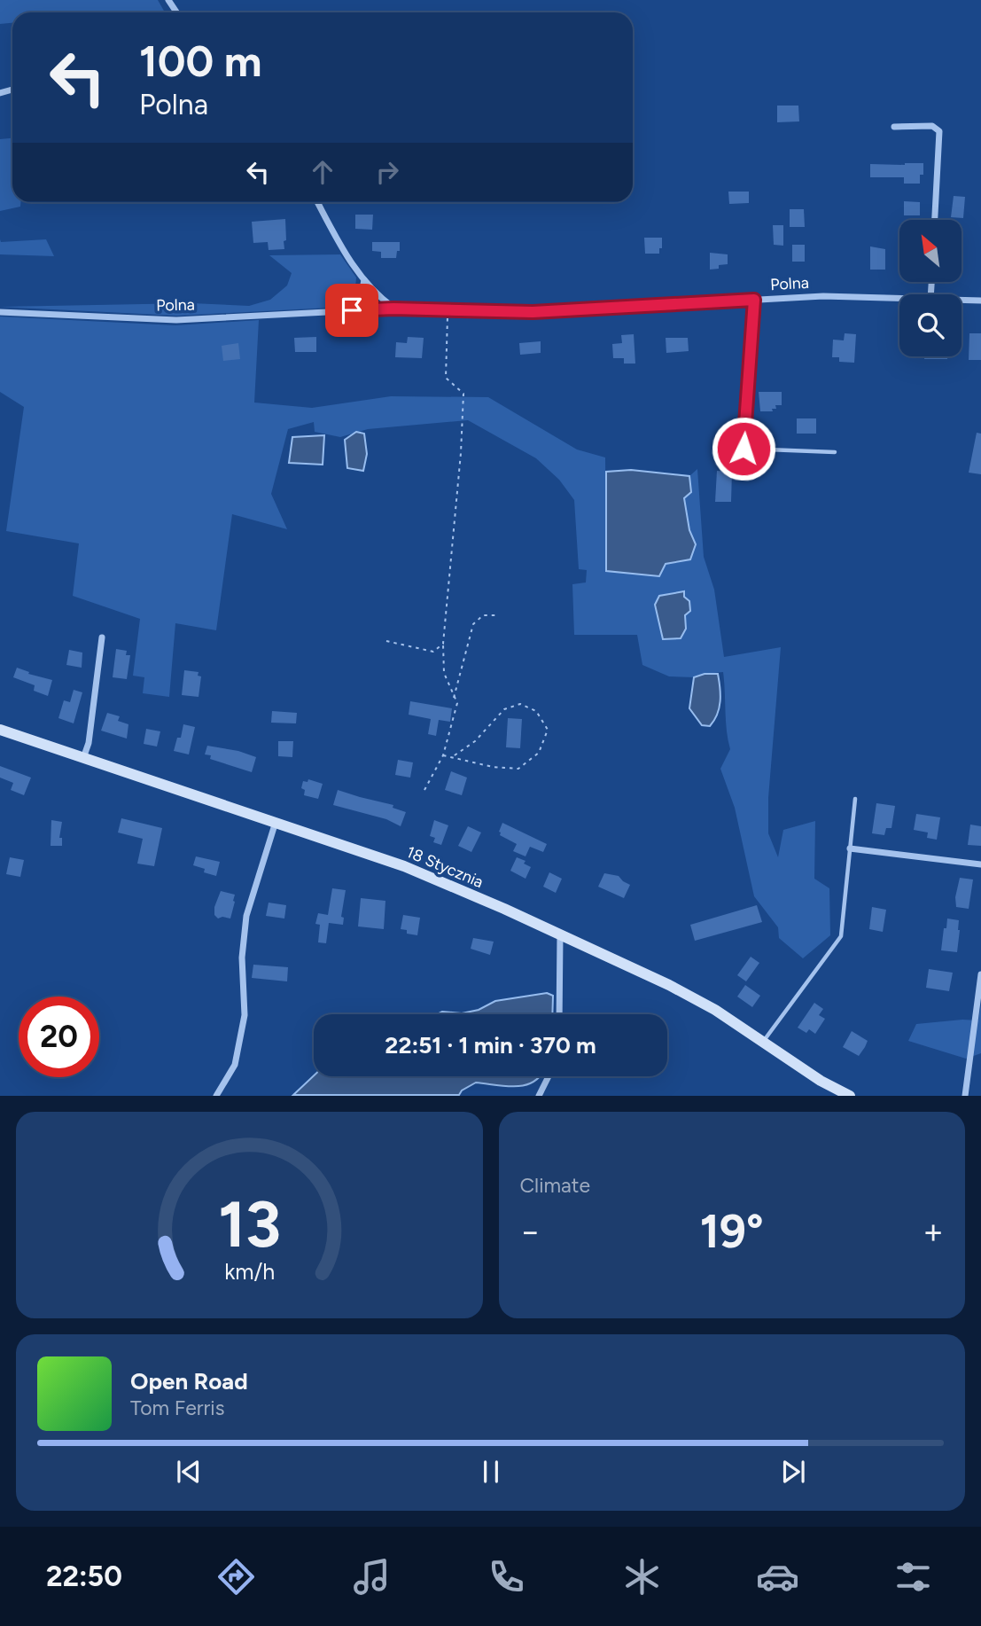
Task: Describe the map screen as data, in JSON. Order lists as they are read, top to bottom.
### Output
{
  "streets": {
    "street": ["Polna", "18 Stycznia"]
  },
  "north": "top left",
  "page": {
    "turn": ["100 m", "Polna"],
    "limit": "20",
    "trip": "22:51 · 1 min · 370 m",
    "tile": "Climate",
    "heat": ["−", "19°", "+"],
    "song": ["Open Road", "Tom Ferris"],
    "tabs": "22:50",
    "gauge": ["13", "km/h"]
  }
}
